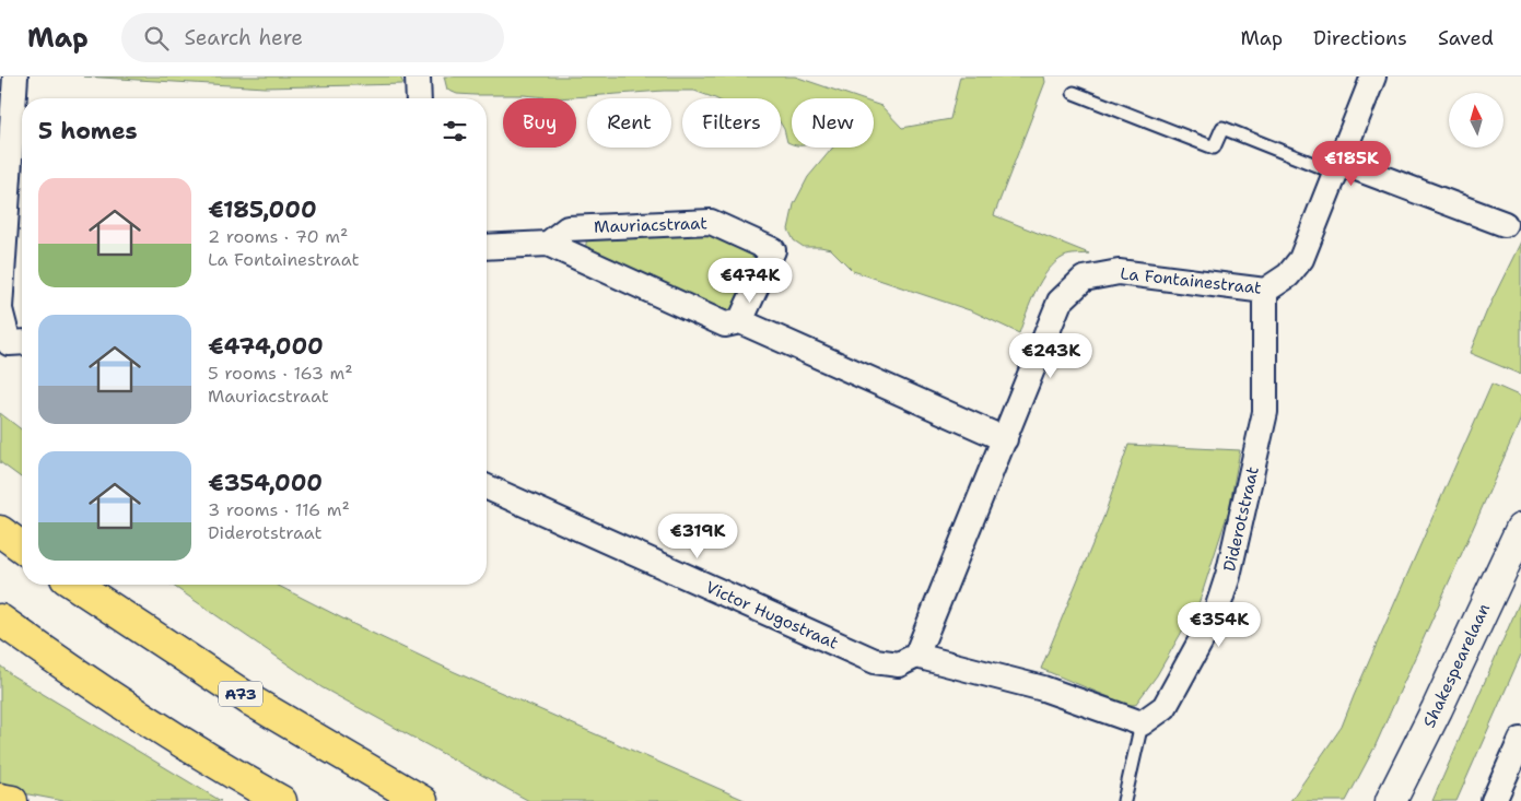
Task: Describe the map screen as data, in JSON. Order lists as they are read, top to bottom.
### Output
{
  "streets": {
    "highway": ["A73"],
    "street": [
      "Mauriacstraat",
      "La Fontainestraat",
      "Diderotstraat",
      "Victor Hugostraat",
      "Shakespearelaan"
    ]
  },
  "crossings": [
    ["La Fontainestraat", "Diderotstraat"],
    ["La Fontainestraat", "Victor Hugostraat"]
  ],
  "north": "top",
  "page": {
    "header": "Map",
    "search": "Search here",
    "nav": ["Map", "Directions", "Saved"],
    "chip": [
      "Buy",
      "Rent",
      "Filters",
      "New"
    ],
    "heading": "5 homes",
    "price": [
      "€185K",
      "€474K",
      "€243K",
      "€319K",
      "€354K"
    ],
    "list": [
      {
        "name": "€185,000",
        "note": "2 rooms · 70 m² · La Fontainestraat"
      },
      {
        "name": "€474,000",
        "note": "5 rooms · 163 m² · Mauriacstraat"
      },
      {
        "name": "€354,000",
        "note": "3 rooms · 116 m² · Diderotstraat"
      }
    ]
  }
}
